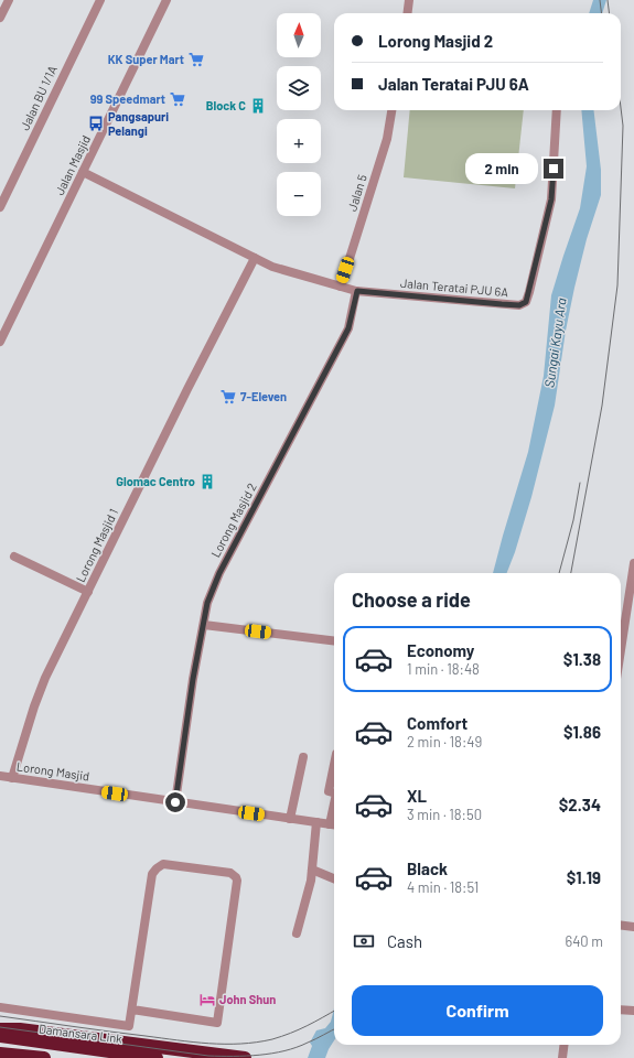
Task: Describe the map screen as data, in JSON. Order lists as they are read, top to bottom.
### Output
{
  "streets": {
    "highway": ["Damansara Link"],
    "street": [
      "Jalan BU 1/1A",
      "Jalan Masjid",
      "Jalan 5",
      "Jalan Teratai PJU 6A",
      "Lorong Masjid 2",
      "Lorong Masjid 1",
      "Lorong Masjid"
    ]
  },
  "crossings": [
    ["Jalan Masjid", "Jalan Teratai PJU 6A"],
    ["Jalan 5", "Jalan Teratai PJU 6A"],
    ["Jalan Teratai PJU 6A", "Lorong Masjid 2"],
    ["Jalan Teratai PJU 6A", "Lorong Masjid 1"],
    ["Lorong Masjid 2", "Lorong Masjid"],
    ["Lorong Masjid 1", "Lorong Masjid"]
  ],
  "water": ["Sungai Kayu Ara"],
  "places": {
    "supermarket": ["KK Super Mart", "99 Speedmart", "7-Eleven"],
    "building": ["Block C", "Glomac Centro"],
    "bus stop": ["Pangsapuri Pelangi"],
    "hotel": ["John Shun"]
  },
  "north": "top",
  "page": {
    "map_buttons": ["+", "−"],
    "banner": ["Lorong Masjid 2", "Jalan Teratai PJU 6A"],
    "bubble": "2 min",
    "heading": "Choose a ride",
    "list": [
      {
        "name": "Economy",
        "note": "1 min · 18:48",
        "value": "$1.38"
      },
      {
        "name": "Comfort",
        "note": "2 min · 18:49",
        "value": "$1.86"
      },
      {
        "name": "XL",
        "note": "3 min · 18:50",
        "value": "$2.34"
      },
      {
        "name": "Black",
        "note": "4 min · 18:51",
        "value": "$1.19"
      }
    ],
    "pay": ["Cash", "640 m"],
    "buttons": "Confirm"
  }
}
